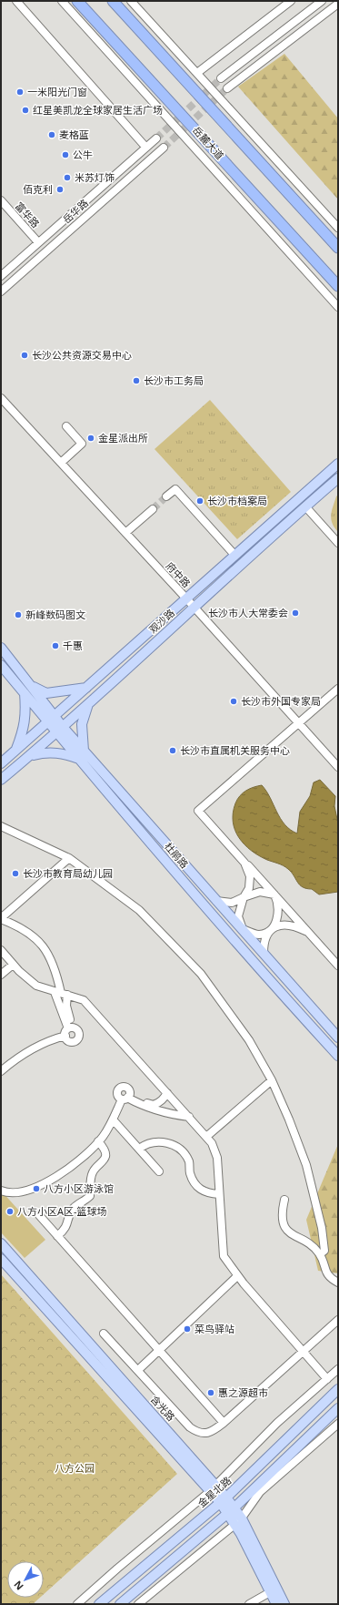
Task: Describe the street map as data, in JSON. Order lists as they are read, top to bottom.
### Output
{
  "streets": {
    "highway": ["岳麓大道"],
    "main road": [
      "观沙路",
      "杜鹃路",
      "含光路",
      "金星北路"
    ],
    "street": ["岳华路", "富华路", "府中路"]
  },
  "crossings": [
    ["岳华路", "富华路"],
    ["府中路", "观沙路"],
    ["观沙路", "杜鹃路"],
    ["含光路", "金星北路"]
  ],
  "parks": ["八方公园"],
  "places": [
    "一米阳光门窗",
    "红星美凯龙全球家居生活广场",
    "麦格蓝",
    "公牛",
    "米苏灯饰",
    "佰克利",
    "长沙公共资源交易中心",
    "长沙市工务局",
    "金星派出所",
    "长沙市档案局",
    "长沙市人大常委会",
    "新峰数码图文",
    "千惠",
    "长沙市外国专家局",
    "长沙市直属机关服务中心",
    "长沙市教育局幼儿园",
    "八方小区游泳馆",
    "八方小区A区-篮球场",
    "菜鸟驿站",
    "惠之源超市"
  ],
  "north": "bottom left"
}
